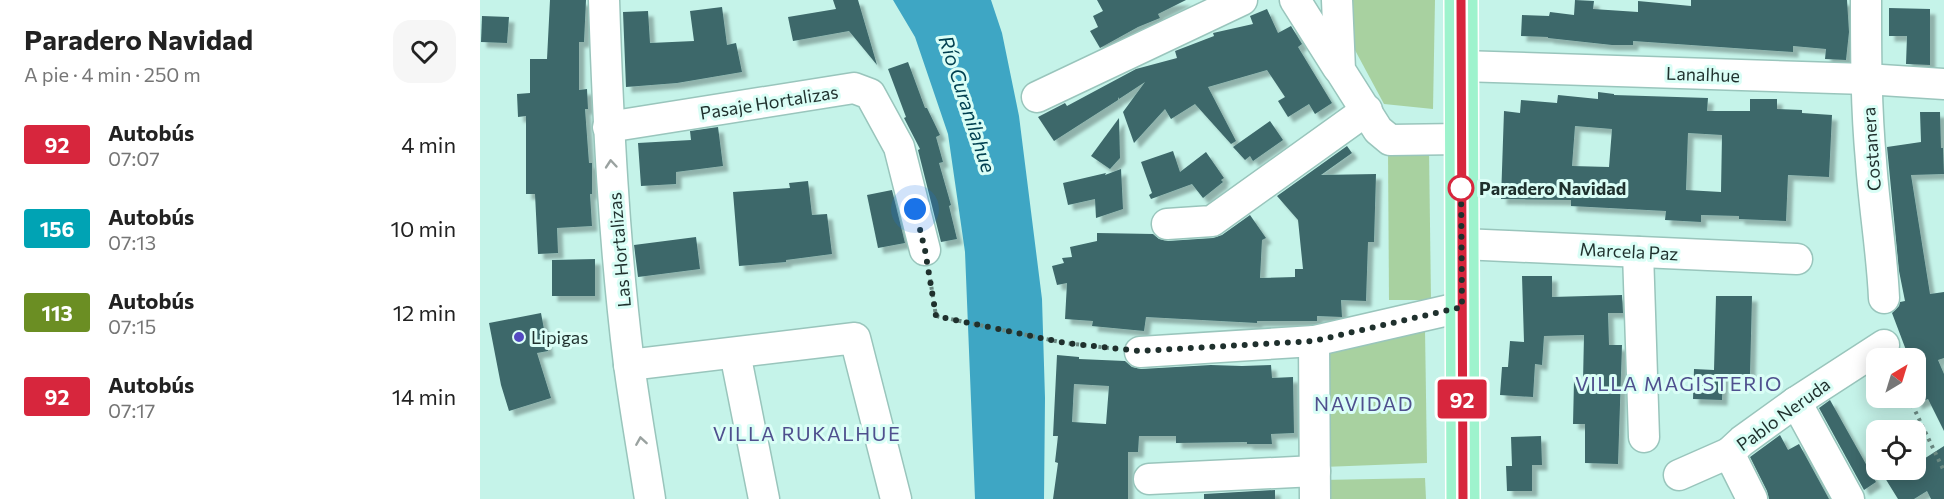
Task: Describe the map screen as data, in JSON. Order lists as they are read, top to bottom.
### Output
{
  "streets": {
    "street": [
      "Lanalhue",
      "Pasaje Hortalizas",
      "Costanera",
      "Las Hortalizas",
      "Marcela Paz",
      "Pablo Neruda"
    ]
  },
  "crossings": [
    ["Lanalhue", "Costanera"],
    ["Pasaje Hortalizas", "Las Hortalizas"]
  ],
  "districts": ["VILLA MAGISTERIO", "NAVIDAD", "VILLA RUKALHUE"],
  "water": ["Río Curanilahue"],
  "places": ["Paradero Navidad", "Lipigas"],
  "lines": ["bus line 92"],
  "north": "top right",
  "page": {
    "heading": ["Paradero Navidad", "A pie · 4 min · 250 m"],
    "on_map": "92",
    "list": [
      {
        "mark": "92",
        "name": "Autobús",
        "note": "07:07",
        "value": "4 min"
      },
      {
        "mark": "156",
        "name": "Autobús",
        "note": "07:13",
        "value": "10 min"
      },
      {
        "mark": "113",
        "name": "Autobús",
        "note": "07:15",
        "value": "12 min"
      },
      {
        "mark": "92",
        "name": "Autobús",
        "note": "07:17",
        "value": "14 min"
      }
    ]
  }
}
